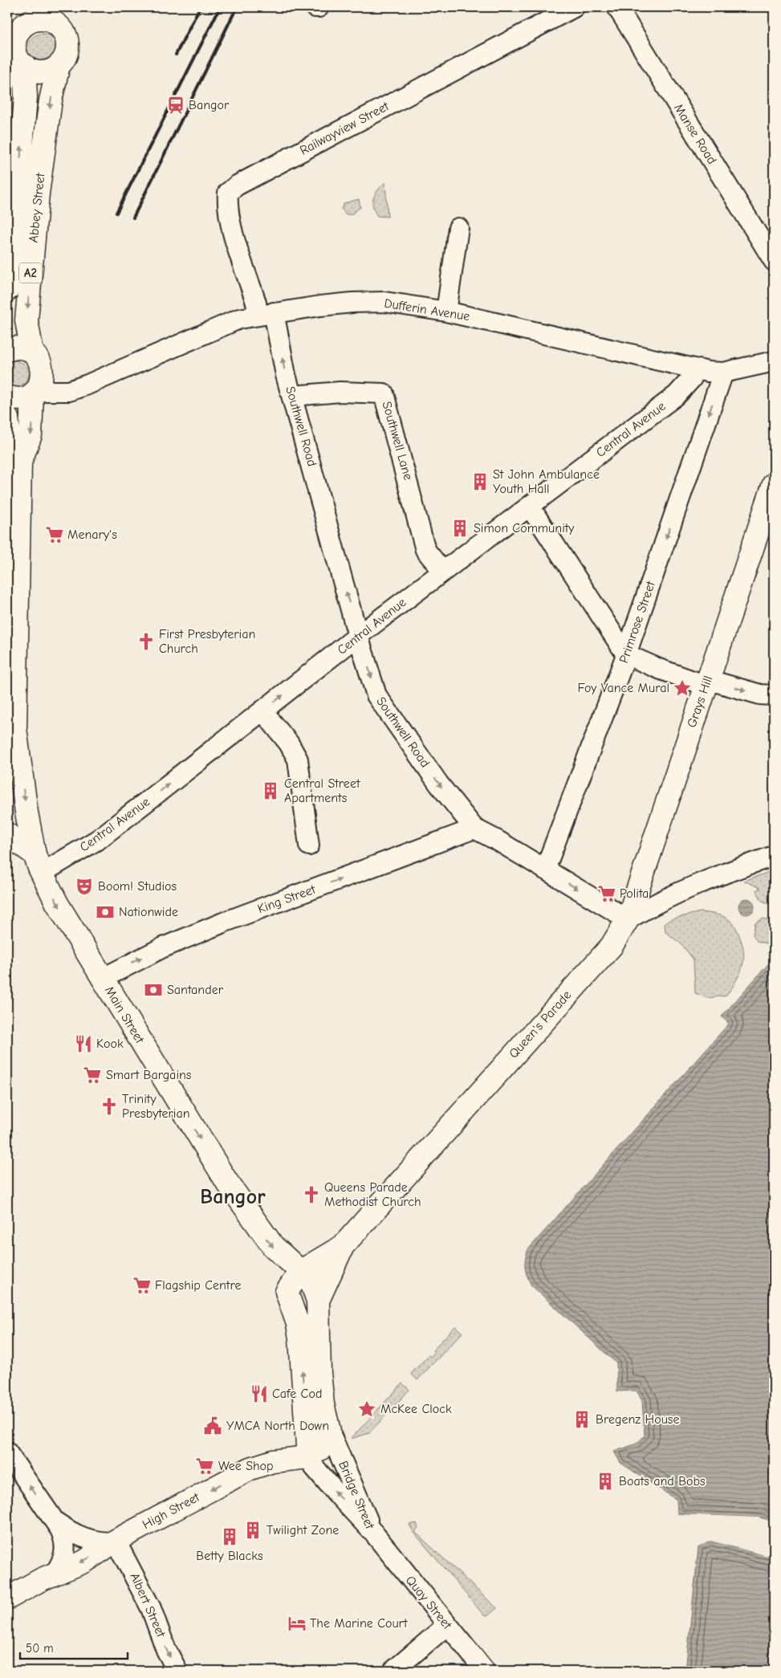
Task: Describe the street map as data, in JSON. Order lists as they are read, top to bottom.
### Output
{
  "streets": {
    "main road": [
      "Abbey Street",
      "A2",
      "Grays Hill",
      "Main Street",
      "Queen's Parade",
      "Bridge Street",
      "High Street"
    ],
    "street": [
      "Railwayview Street",
      "Manse Road",
      "Dufferin Avenue",
      "Southwell Road",
      "Central Avenue",
      "Southwell Lane",
      "Primrose Street",
      "King Street",
      "Quay Street",
      "Albert Street"
    ]
  },
  "crossings": [
    ["Railwayview Street", "Dufferin Avenue"],
    ["Railwayview Street", "Southwell Road"],
    ["Abbey Street", "A2"],
    ["A2", "Dufferin Avenue"],
    ["A2", "Main Street"],
    ["Dufferin Avenue", "Southwell Road"],
    ["Dufferin Avenue", "Central Avenue"],
    ["Dufferin Avenue", "Primrose Street"],
    ["Dufferin Avenue", "Main Street"],
    ["Southwell Road", "Central Avenue"],
    ["Southwell Road", "Southwell Lane"],
    ["Southwell Road", "Primrose Street"],
    ["Southwell Road", "Grays Hill"],
    ["Southwell Road", "King Street"],
    ["Southwell Road", "Queen's Parade"],
    ["Central Avenue", "Southwell Lane"],
    ["Central Avenue", "Main Street"],
    ["Grays Hill", "Queen's Parade"],
    ["King Street", "Main Street"],
    ["Main Street", "Bridge Street"],
    ["Queen's Parade", "Bridge Street"],
    ["Bridge Street", "High Street"],
    ["Bridge Street", "Quay Street"],
    ["High Street", "Albert Street"]
  ],
  "one_way": [
    "Central Avenue",
    "Primrose Street",
    "King Street",
    "Main Street",
    "High Street",
    "Albert Street"
  ],
  "districts": ["Bangor"],
  "places": {
    "station": ["Bangor"],
    "building": [
      "St John Ambulance Youth Hall",
      "Simon Community",
      "Central Street Apartments",
      "Bregenz House",
      "Boats and Bobs",
      "Twilight Zone",
      "Betty Blacks"
    ],
    "supermarket": [
      "Menary's",
      "Polita",
      "Smart Bargains",
      "Flagship Centre",
      "Wee Shop"
    ],
    "church": ["First Presbyterian Church", "Trinity Presbyterian", "Queens Parade Methodist Church"],
    "place": ["Foy Vance Mural", "McKee Clock"],
    "theatre": ["Boom! Studios"],
    "bank": ["Nationwide", "Santander"],
    "restaurant": ["Kook", "Cafe Cod"],
    "public building": ["YMCA North Down"],
    "hotel": ["The Marine Court"]
  },
  "scale_bar": "50 m"
}
